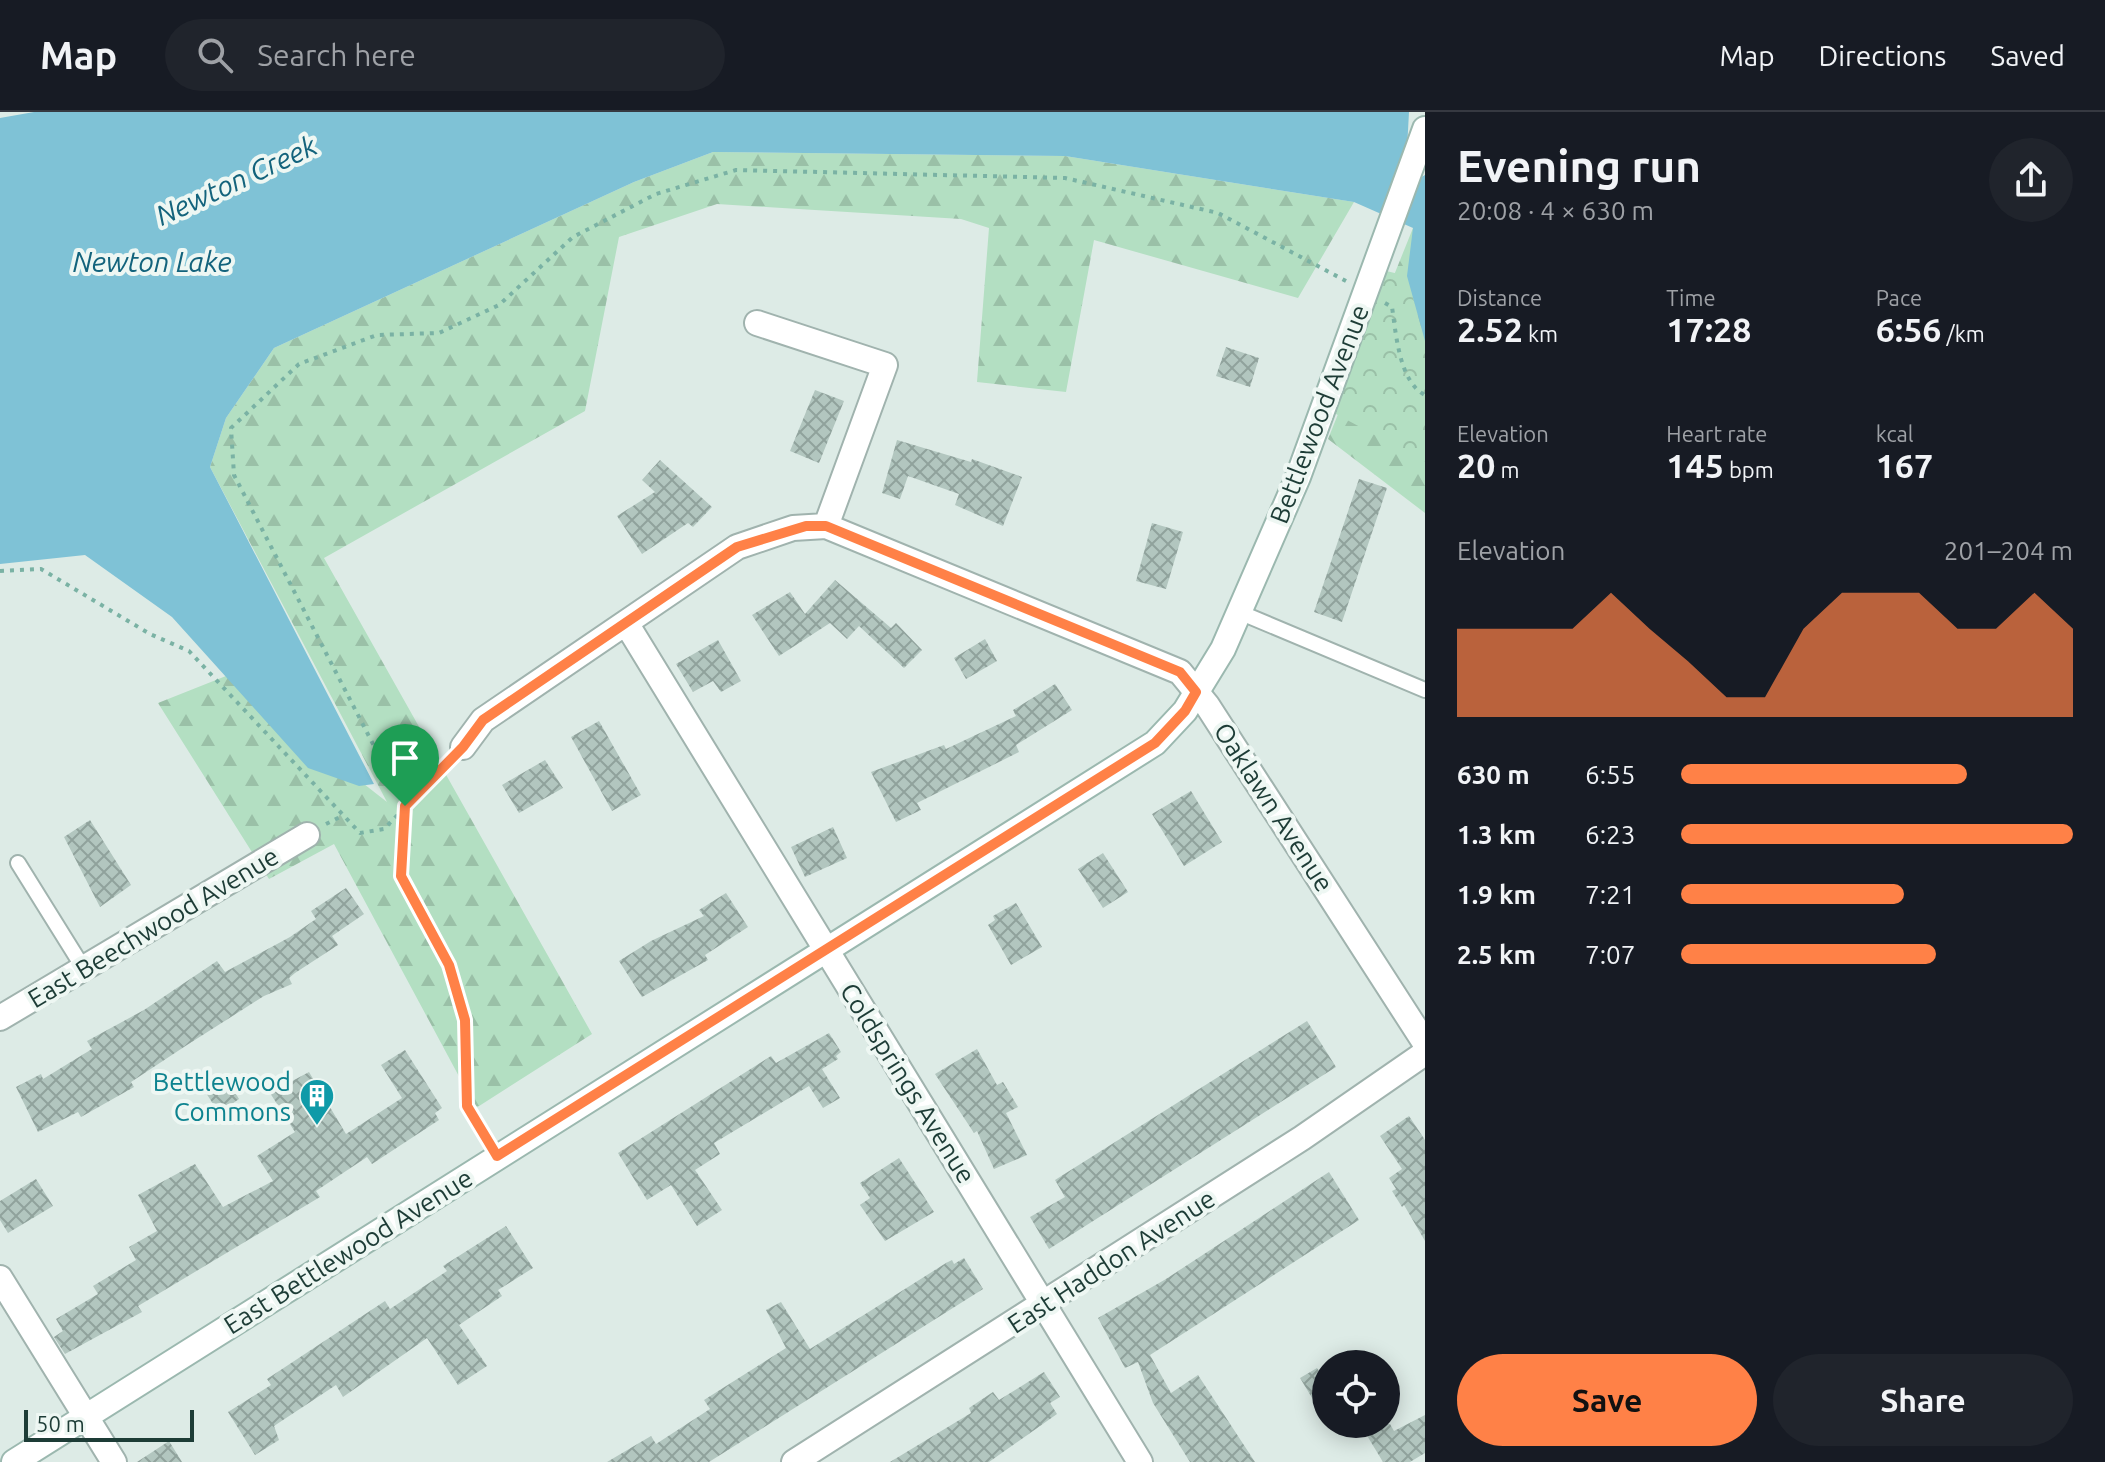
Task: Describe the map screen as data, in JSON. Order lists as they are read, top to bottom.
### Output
{
  "streets": {
    "street": [
      "Bettlewood Avenue",
      "Oaklawn Avenue",
      "East Beechwood Avenue",
      "Coldsprings Avenue",
      "East Bettlewood Avenue",
      "East Haddon Avenue"
    ]
  },
  "crossings": [
    ["Bettlewood Avenue", "Oaklawn Avenue"],
    ["Bettlewood Avenue", "East Bettlewood Avenue"],
    ["Oaklawn Avenue", "East Bettlewood Avenue"],
    ["Coldsprings Avenue", "East Bettlewood Avenue"],
    ["Coldsprings Avenue", "East Haddon Avenue"]
  ],
  "water": ["Newton Creek", "Newton Lake"],
  "places": {
    "building": ["Bettlewood Commons"]
  },
  "scale_bar": "50 m",
  "page": {
    "header": "Map",
    "search": "Search here",
    "nav": ["Map", "Directions", "Saved"],
    "heading": ["Evening run", "20:08 · 4 × 630 m"],
    "stats": [
      ["Distance", "2.52 km"],
      ["Time", "17:28"],
      ["Pace", "6:56 /km"],
      ["Elevation", "20 m"],
      ["Heart rate", "145 bpm"],
      ["kcal", "167"]
    ],
    "chart": ["Elevation", "201–204 m"],
    "list": [
      {
        "name": "630 m",
        "note": "6:55"
      },
      {
        "name": "1.3 km",
        "note": "6:23"
      },
      {
        "name": "1.9 km",
        "note": "7:21"
      },
      {
        "name": "2.5 km",
        "note": "7:07"
      }
    ],
    "buttons": ["Save", "Share"],
    "scale": "50 m"
  }
}
